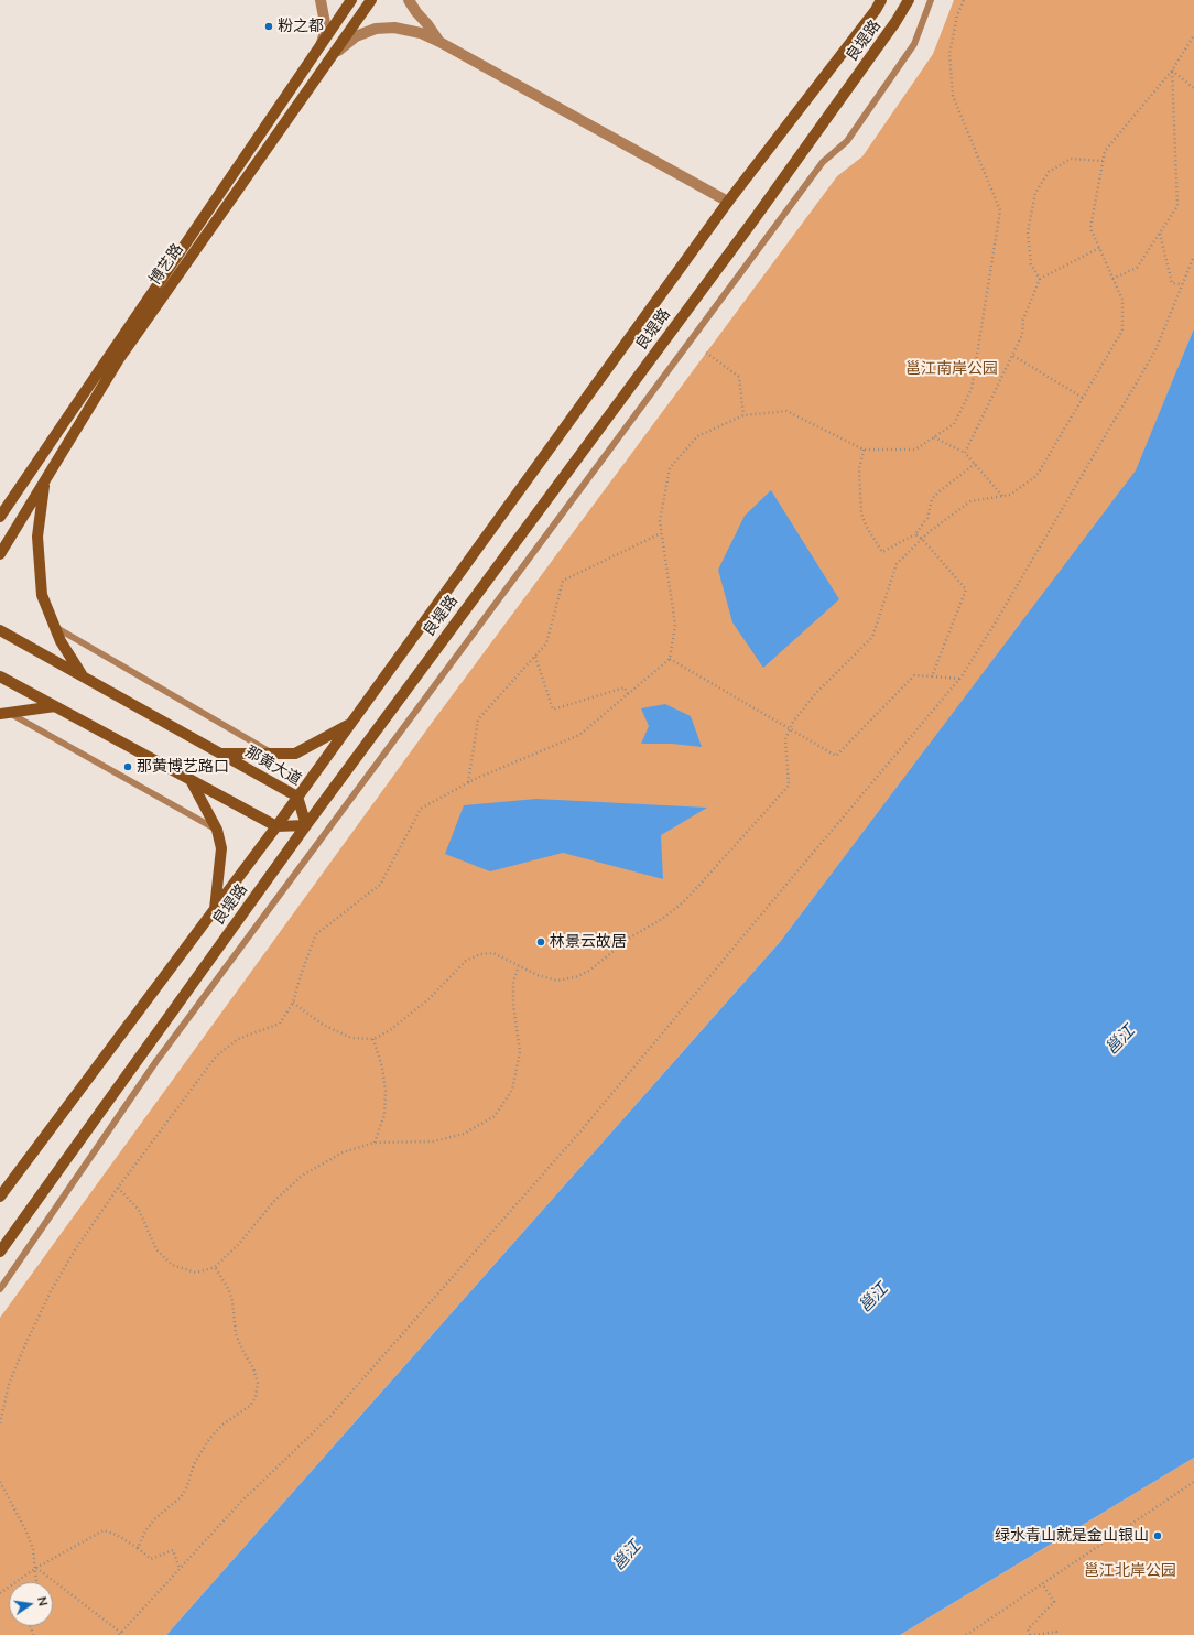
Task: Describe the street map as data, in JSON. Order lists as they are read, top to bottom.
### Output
{
  "streets": {
    "main road": ["良堤路", "博艺路", "那黄大道"]
  },
  "crossings": [
    ["良堤路", "那黄大道"]
  ],
  "water": ["邕江"],
  "parks": ["邕江南岸公园", "邕江北岸公园"],
  "places": [
    "粉之都",
    "那黄博艺路口",
    "林景云故居",
    "绿水青山就是金山银山"
  ],
  "north": "right"
}
